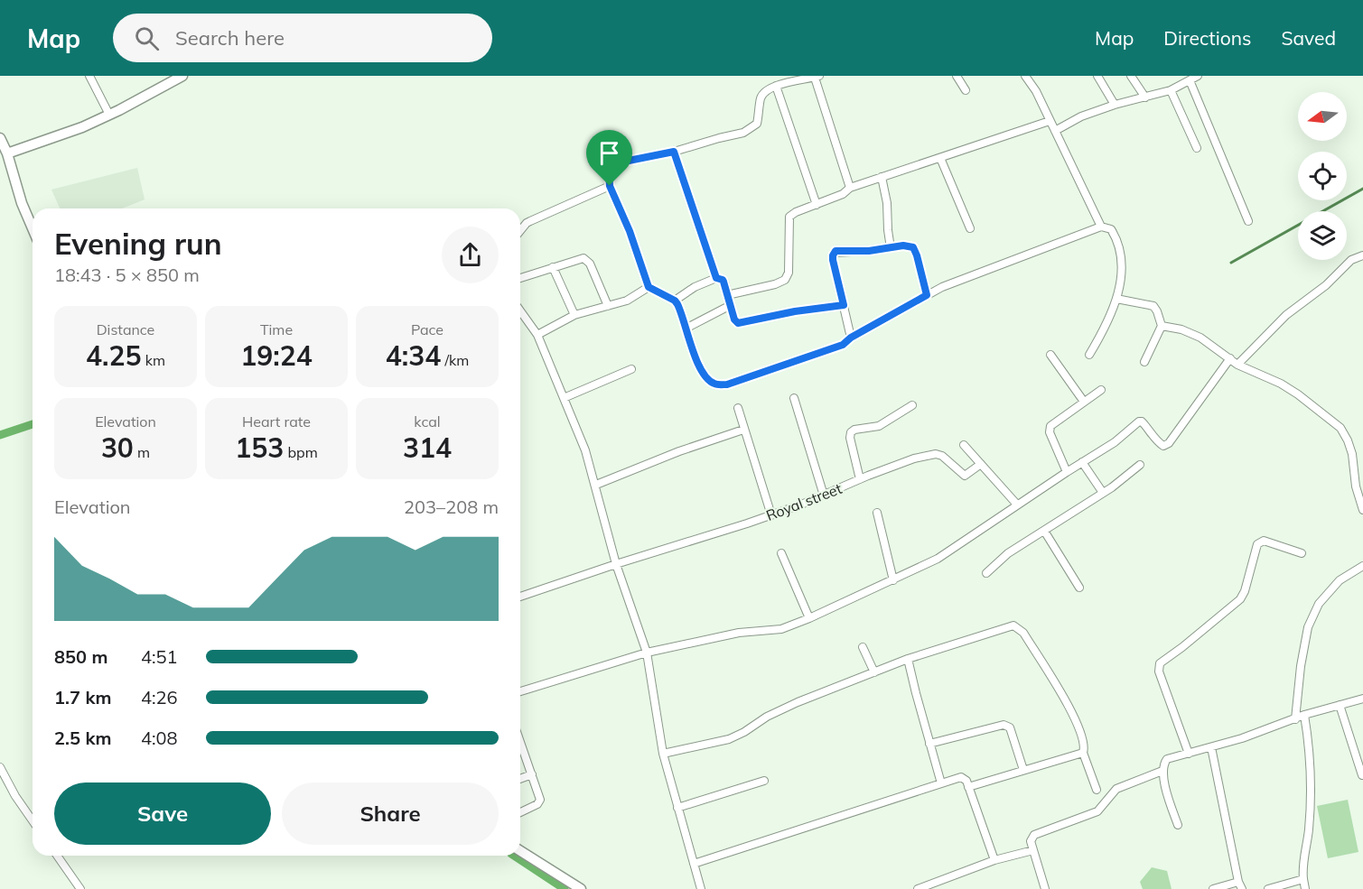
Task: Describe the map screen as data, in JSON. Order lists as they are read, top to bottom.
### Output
{
  "streets": {
    "street": ["Royal street"]
  },
  "north": "left",
  "page": {
    "header": "Map",
    "search": "Search here",
    "nav": ["Map", "Directions", "Saved"],
    "heading": ["Evening run", "18:43 · 5 × 850 m"],
    "stats": [
      ["Distance", "4.25 km"],
      ["Time", "19:24"],
      ["Pace", "4:34 /km"],
      ["Elevation", "30 m"],
      ["Heart rate", "153 bpm"],
      ["kcal", "314"]
    ],
    "chart": ["Elevation", "203–208 m"],
    "list": [
      {
        "name": "850 m",
        "note": "4:51"
      },
      {
        "name": "1.7 km",
        "note": "4:26"
      },
      {
        "name": "2.5 km",
        "note": "4:08"
      }
    ],
    "buttons": ["Save", "Share"]
  }
}
